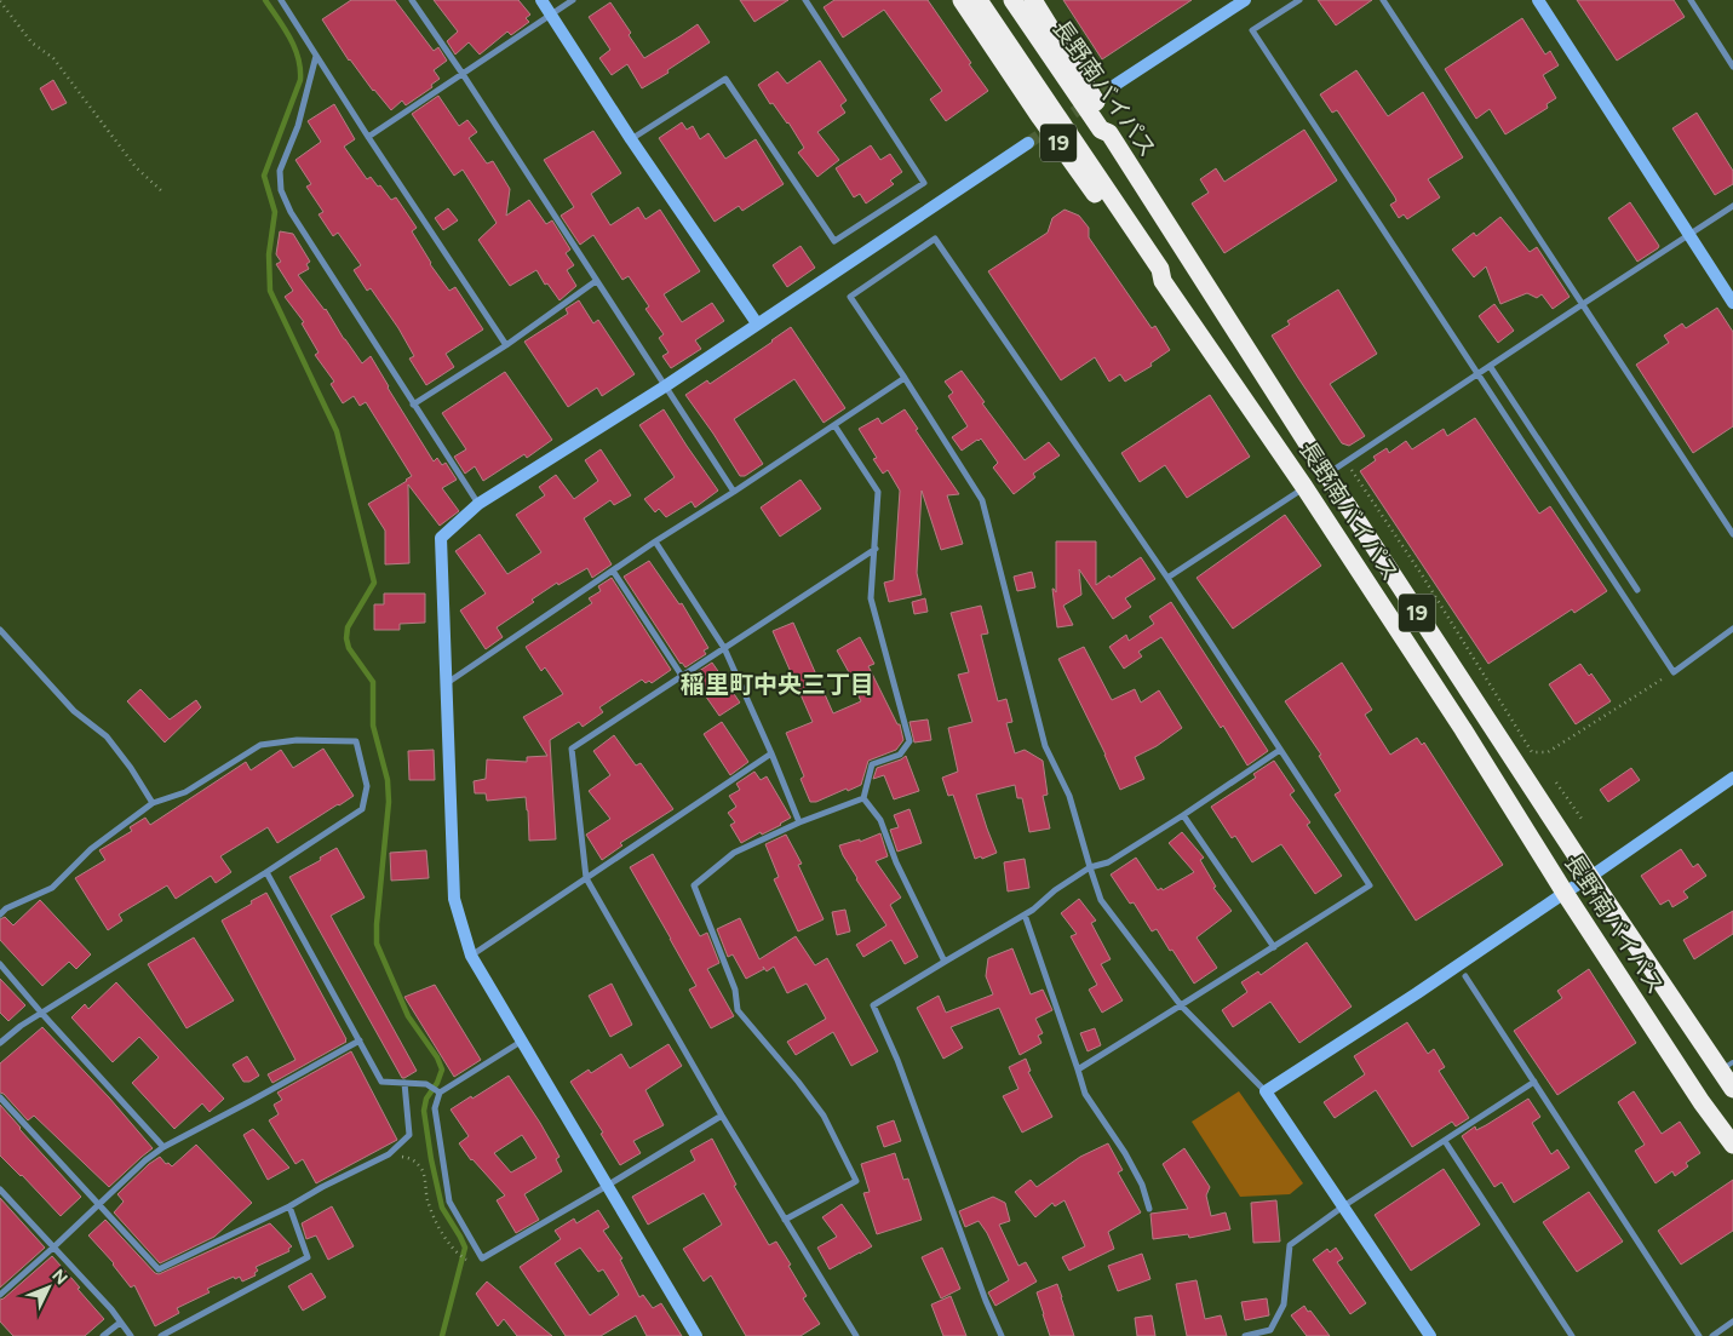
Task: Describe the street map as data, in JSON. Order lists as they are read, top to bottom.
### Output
{
  "streets": {
    "highway": ["長野南バイパス", "19"]
  },
  "crossings": [
    ["長野南バイパス", "19"]
  ],
  "districts": ["稲里町中央三丁目"],
  "north": "top right"
}
